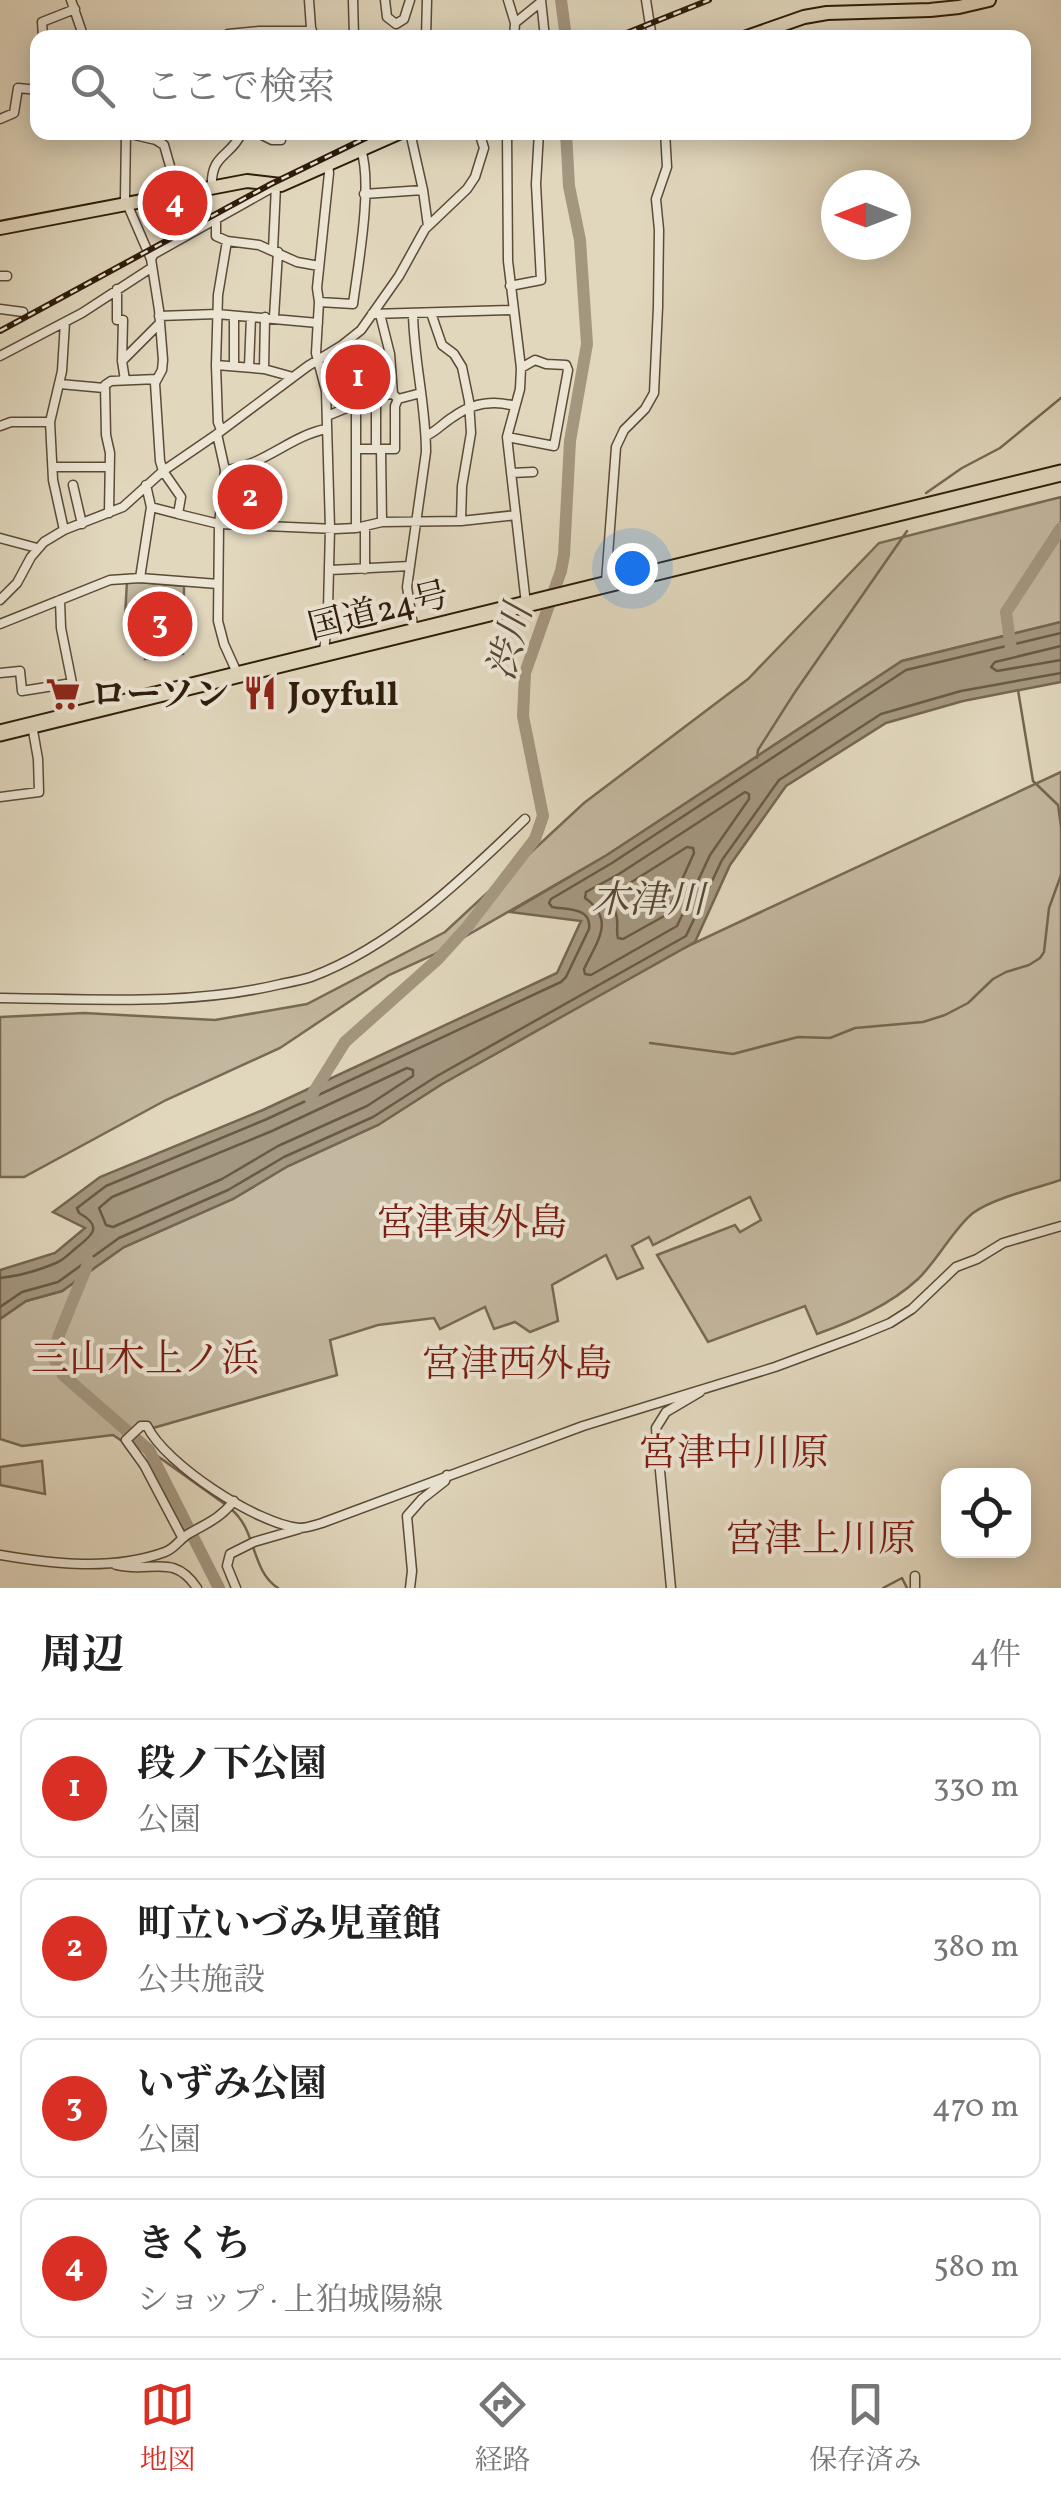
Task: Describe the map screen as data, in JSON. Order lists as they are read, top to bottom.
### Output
{
  "streets": {
    "highway": ["国道24号"]
  },
  "districts": [
    "宮津東外島",
    "三山木上ノ浜",
    "宮津西外島",
    "宮津中川原",
    "宮津上川原"
  ],
  "water": ["渋川", "木津川"],
  "places": {
    "restaurant": ["Joyfull"],
    "supermarket": ["ローソン"]
  },
  "north": "left",
  "page": {
    "search": "ここで検索",
    "pins": [
      "4",
      "1",
      "2",
      "3"
    ],
    "heading": ["周辺", "4件"],
    "list": [
      {
        "mark": "1",
        "name": "段ノ下公園",
        "note": "公園",
        "value": "330 m"
      },
      {
        "mark": "2",
        "name": "町立いづみ児童館",
        "note": "公共施設",
        "value": "380 m"
      },
      {
        "mark": "3",
        "name": "いずみ公園",
        "note": "公園",
        "value": "470 m"
      },
      {
        "mark": "4",
        "name": "きくち",
        "note": "ショップ · 上狛城陽線",
        "value": "580 m"
      }
    ],
    "nav": ["地図", "経路", "保存済み"]
  }
}
